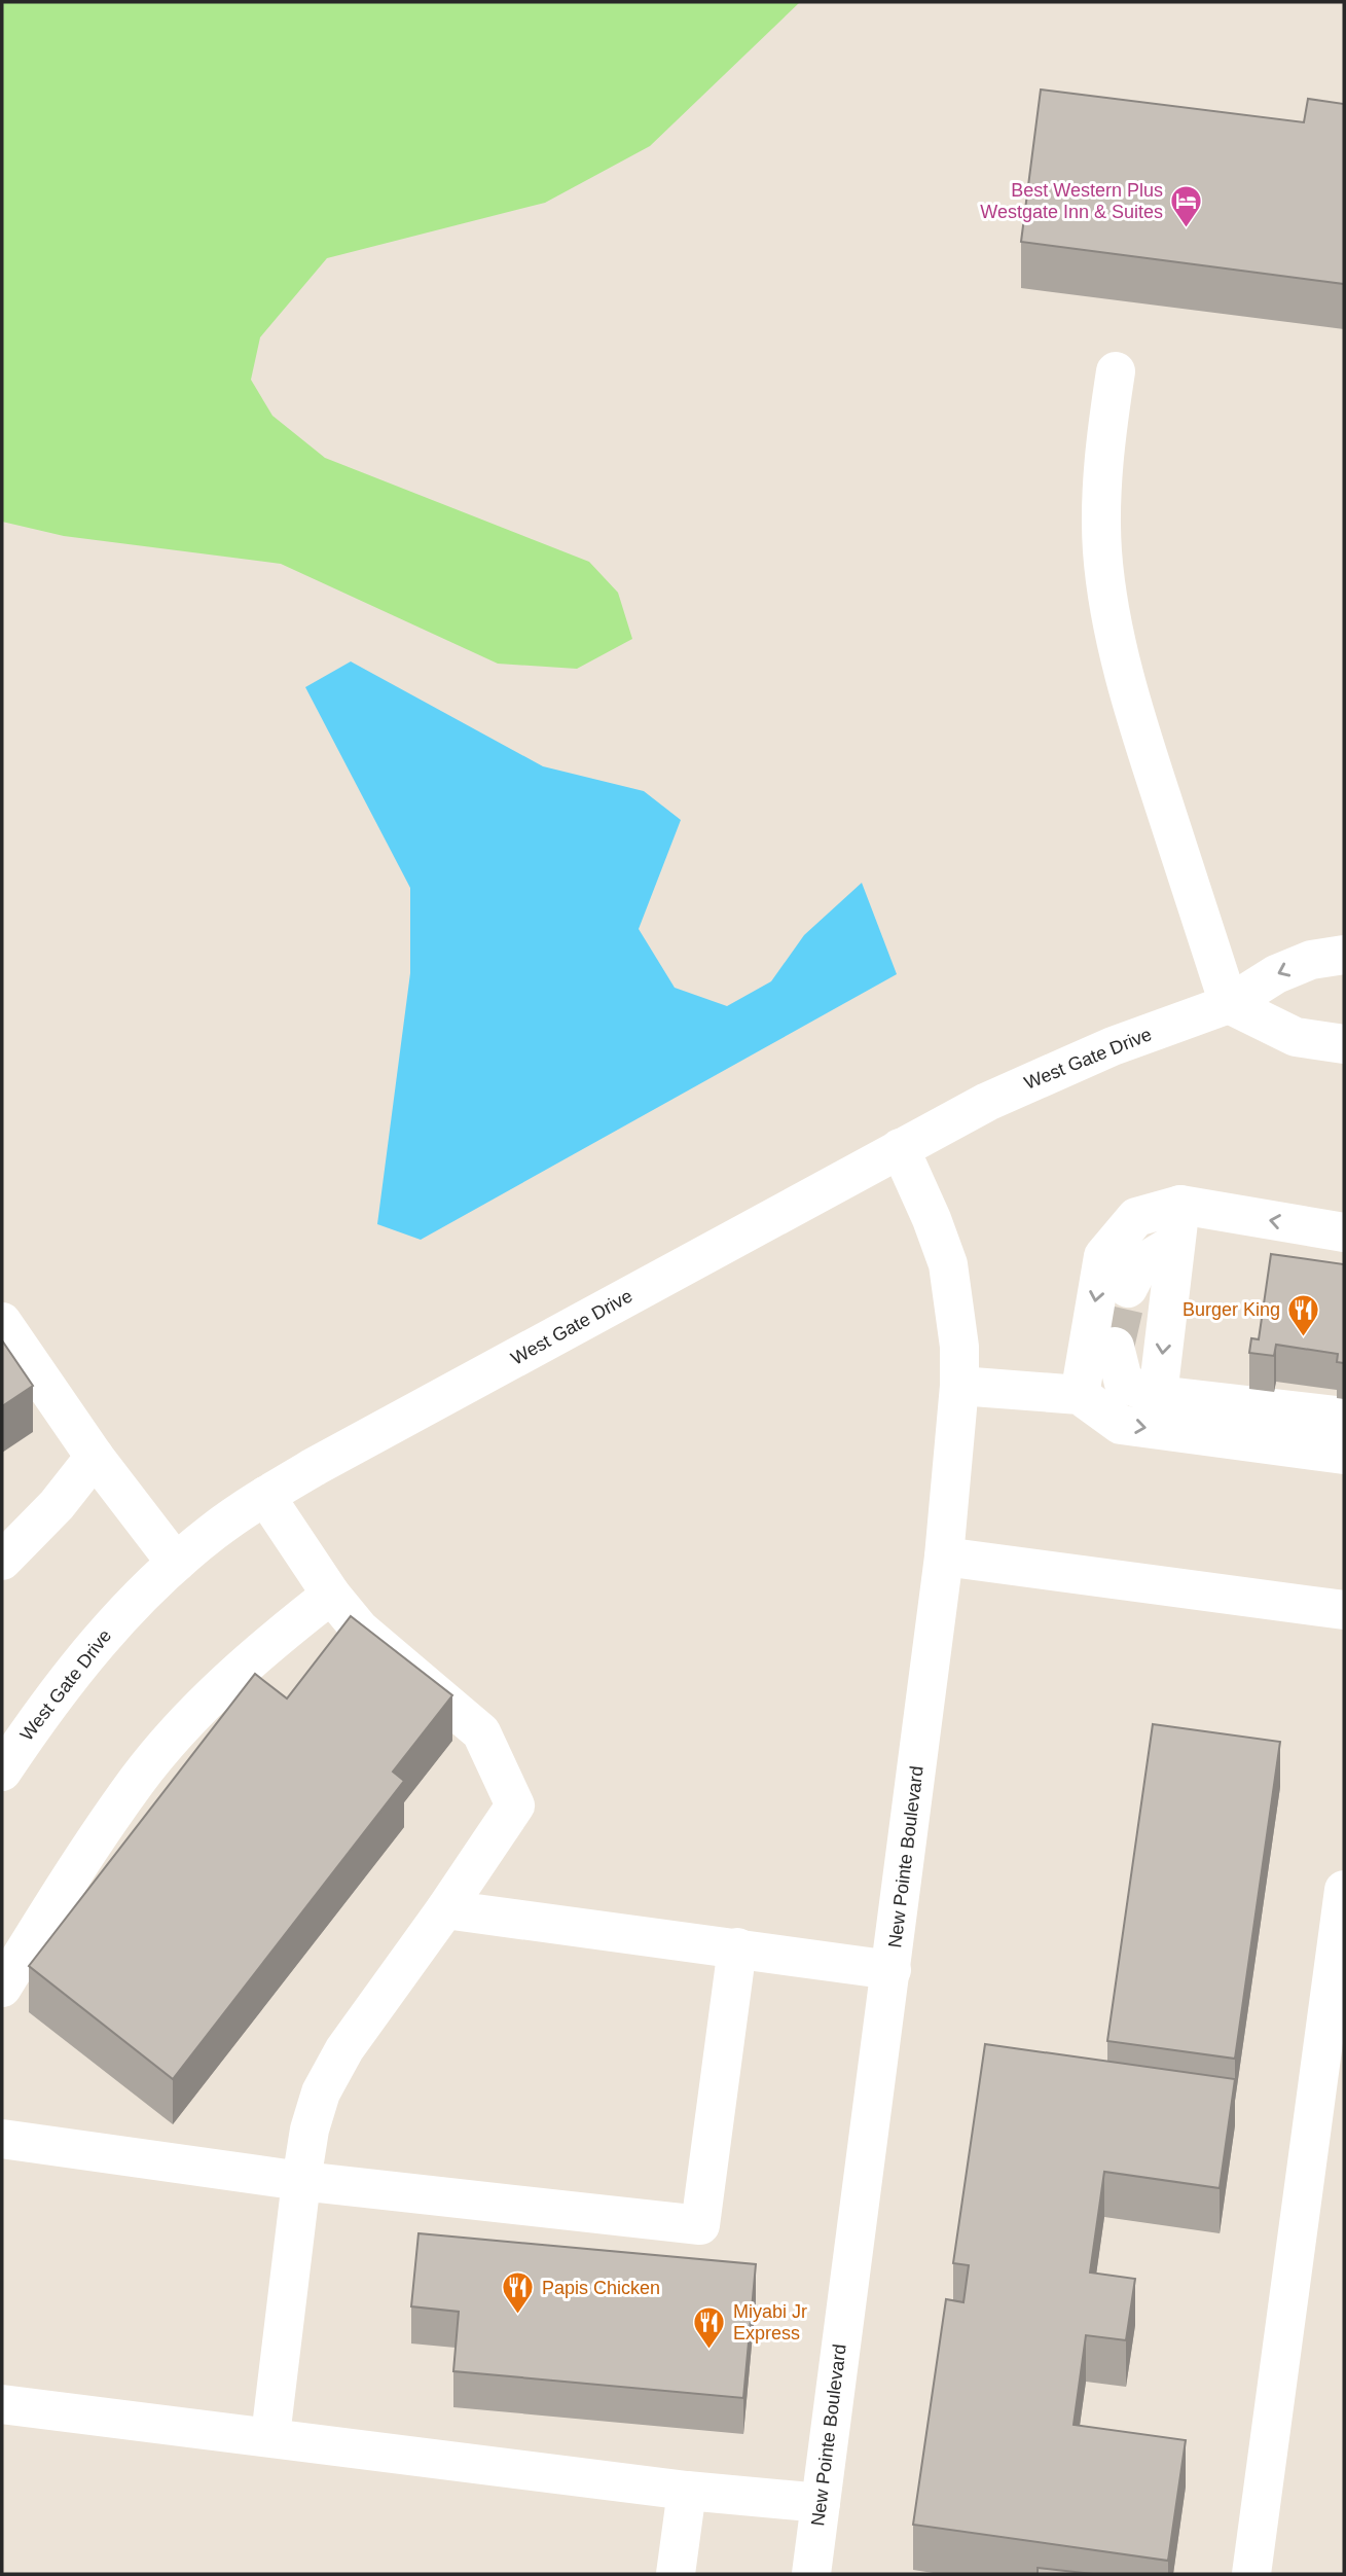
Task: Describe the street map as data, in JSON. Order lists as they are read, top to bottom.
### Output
{
  "streets": {
    "street": ["West Gate Drive", "New Pointe Boulevard"]
  },
  "crossings": [
    ["West Gate Drive", "New Pointe Boulevard"]
  ],
  "places": {
    "hotel": ["Best Western Plus Westgate Inn & Suites"],
    "restaurant": ["Burger King", "Papis Chicken", "Miyabi Jr Express"]
  }
}
